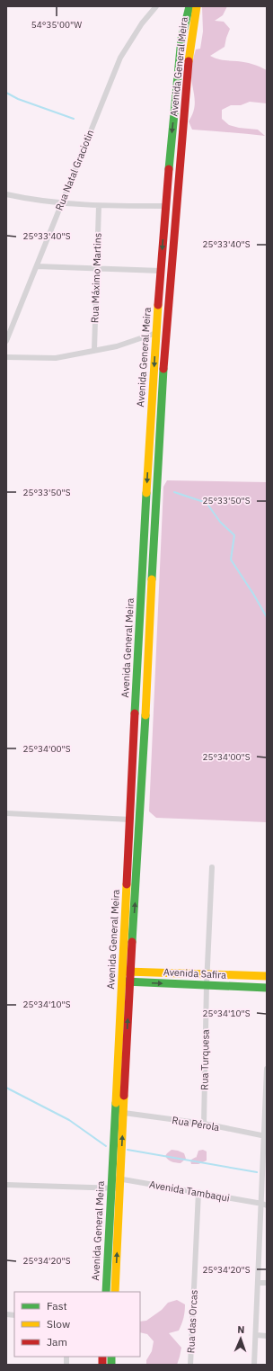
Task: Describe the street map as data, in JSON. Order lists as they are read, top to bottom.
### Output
{
  "streets": {
    "main road": ["Avenida General Meira", "Avenida Safira"],
    "street": [
      "Rua Natal Graciotin",
      "Rua Máximo Martins",
      "Rua Turquesa",
      "Rua Pérola",
      "Avenida Tambaqui",
      "Rua das Orcas"
    ]
  },
  "crossings": [
    ["Avenida General Meira", "Avenida Safira"],
    ["Avenida General Meira", "Rua Pérola"],
    ["Avenida General Meira", "Avenida Tambaqui"],
    ["Avenida Safira", "Rua Turquesa"],
    ["Rua Turquesa", "Rua Pérola"],
    ["Avenida Tambaqui", "Rua das Orcas"]
  ],
  "legend": ["Fast", "Slow", "Jam"],
  "north": "top",
  "coordinates": [
    "54°35'00\"W",
    "25°33'40\"S",
    "25°33'50\"S",
    "25°34'00\"S",
    "25°34'10\"S",
    "25°34'20\"S"
  ]
}
